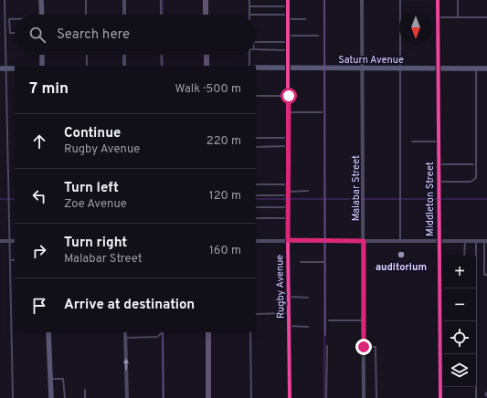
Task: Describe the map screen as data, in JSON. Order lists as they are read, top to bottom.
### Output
{
  "streets": {
    "street": [
      "Saturn Avenue",
      "Malabar Street",
      "Middleton Street",
      "Rugby Avenue"
    ]
  },
  "crossings": [
    ["Saturn Avenue", "Malabar Street"],
    ["Saturn Avenue", "Middleton Street"],
    ["Saturn Avenue", "Rugby Avenue"]
  ],
  "places": ["auditorium"],
  "north": "bottom",
  "page": {
    "search": "Search here",
    "heading": ["7 min", "Walk · 500 m"],
    "list": [
      ["Continue", "Rugby Avenue", "220 m"],
      ["Turn left", "Zoe Avenue", "120 m"],
      ["Turn right", "Malabar Street", "160 m"],
      "Arrive at destination"
    ],
    "map_buttons": ["+", "−"]
  }
}
